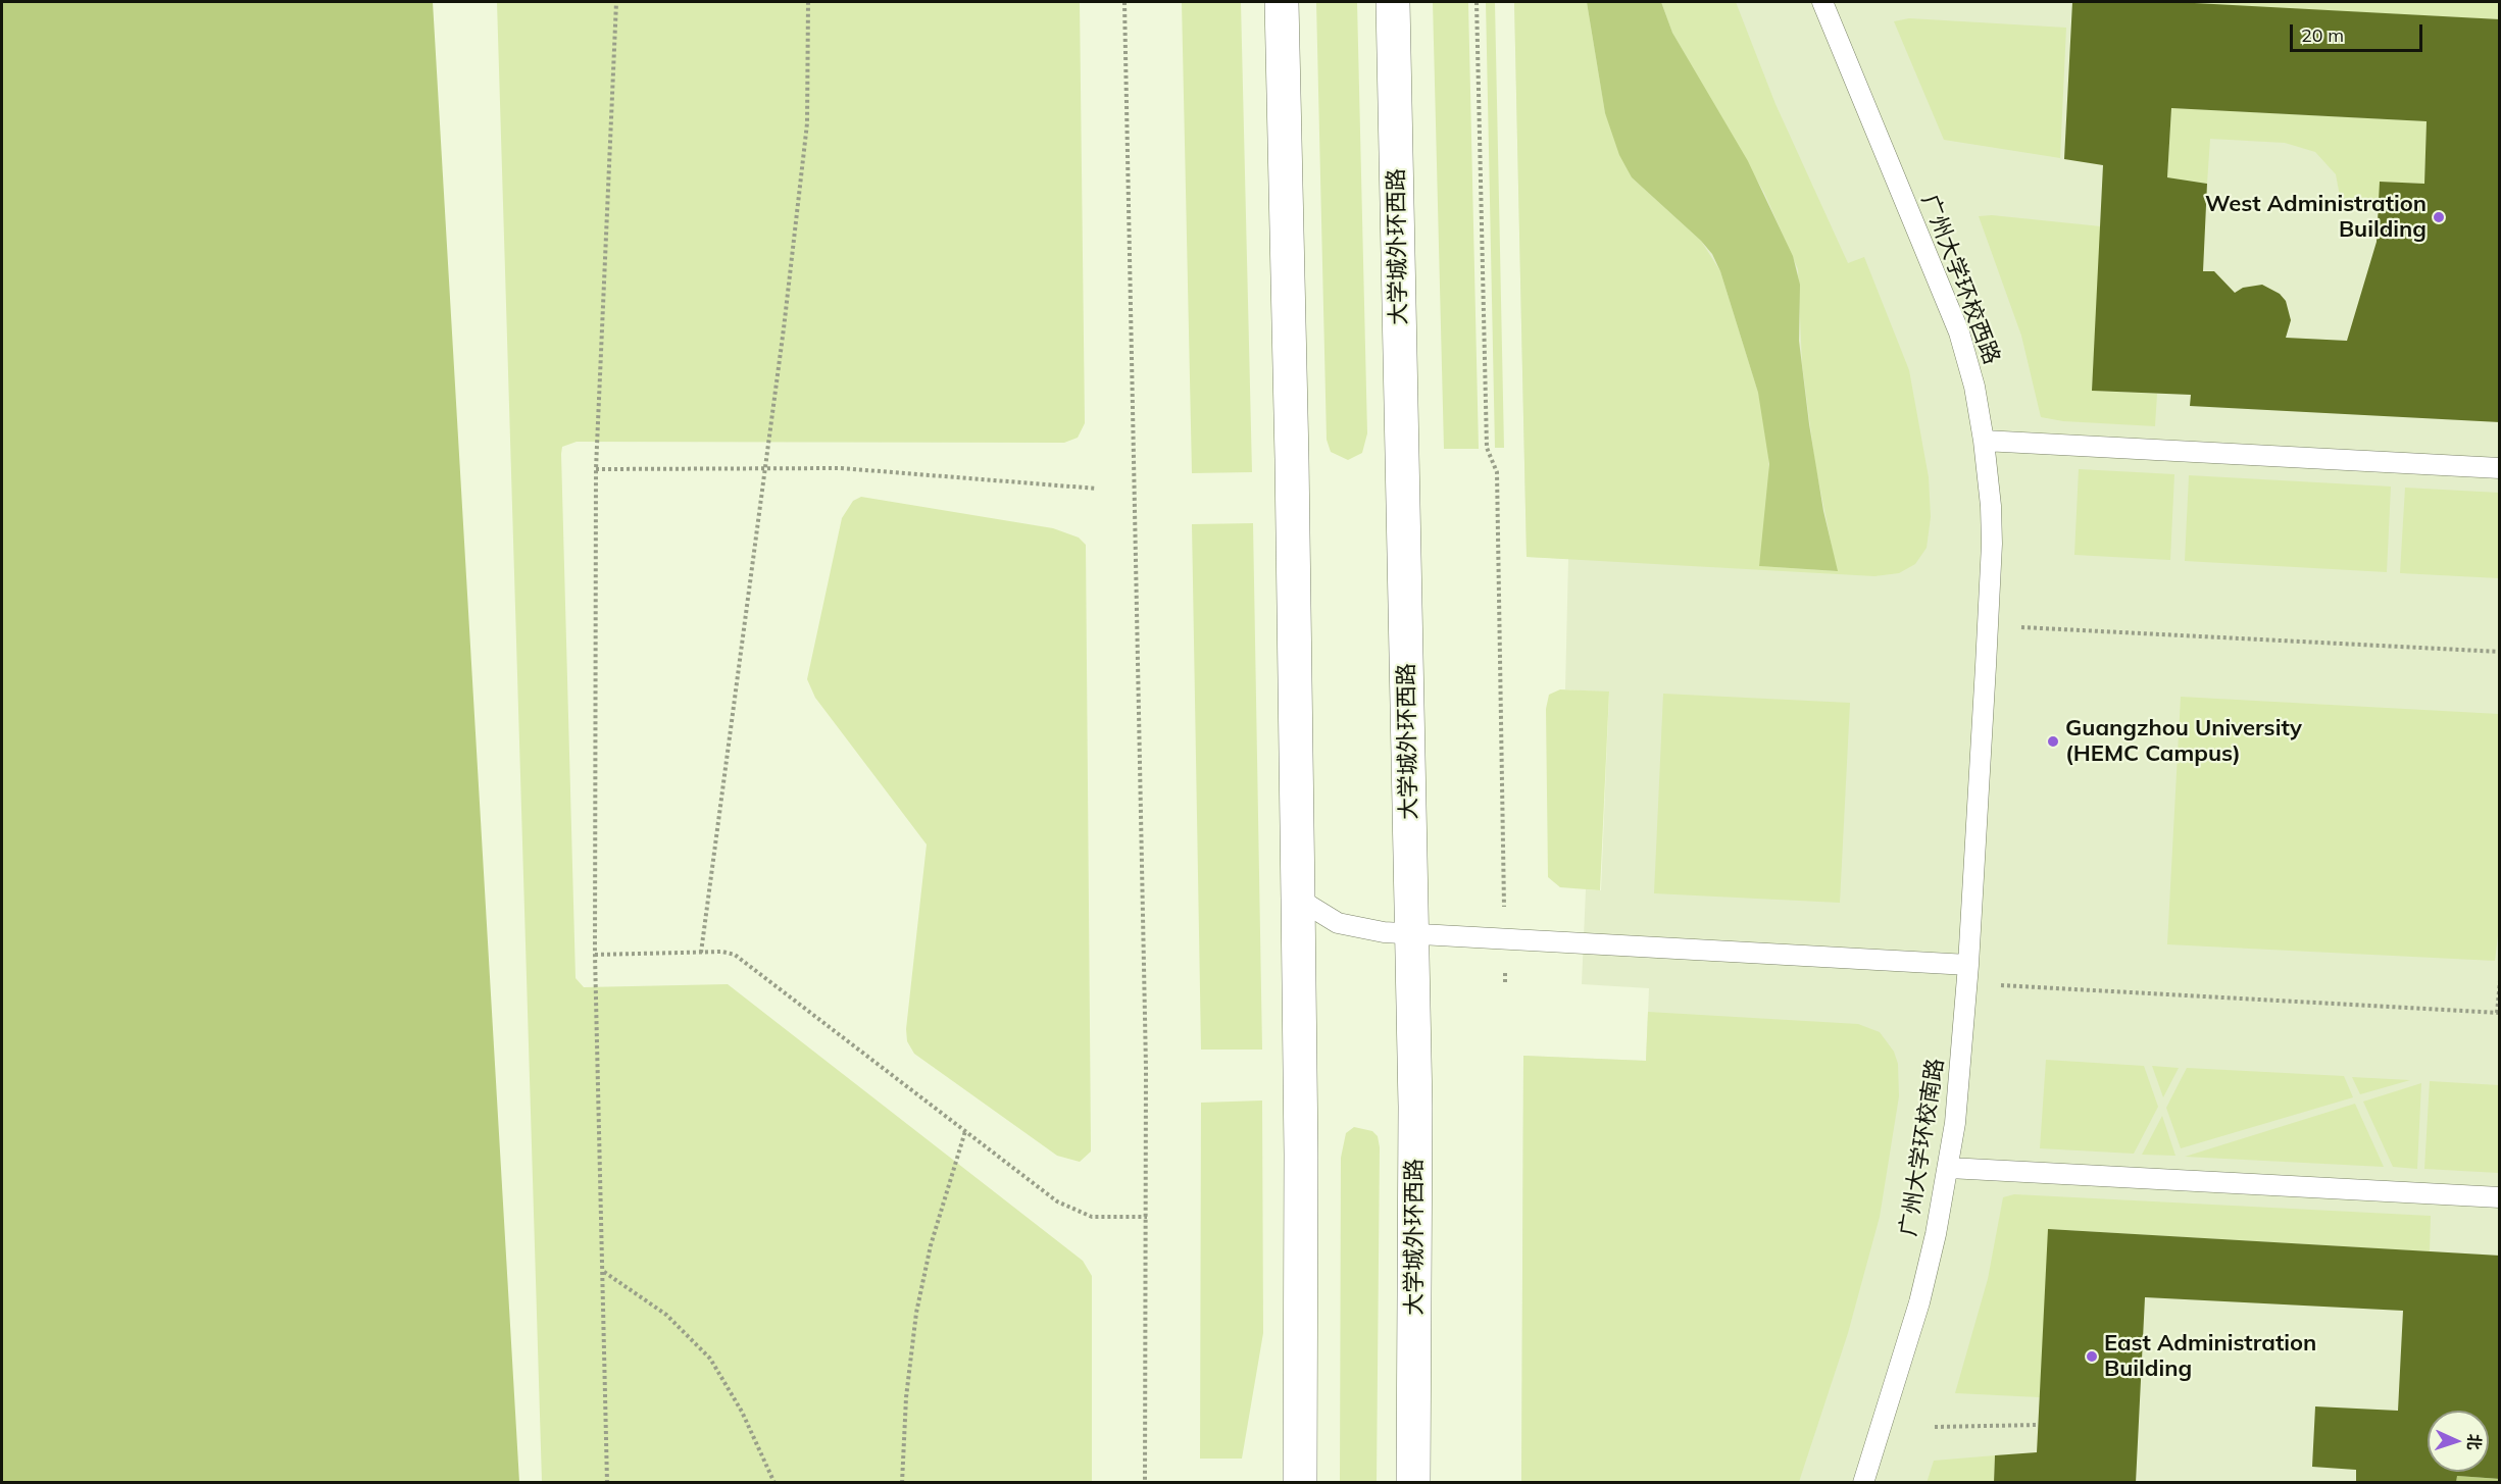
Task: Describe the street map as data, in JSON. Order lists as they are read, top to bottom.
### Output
{
  "streets": {
    "main road": ["大学城外环西路"],
    "lane": ["广州大学环校西路", "广州大学环校南路"]
  },
  "crossings": [
    ["广州大学环校西路", "广州大学环校南路"]
  ],
  "places": ["West Administration Building", "Guangzhou University (HEMC Campus)", "East Administration Building"],
  "scale_bar": "20 m",
  "north": "right"
}
